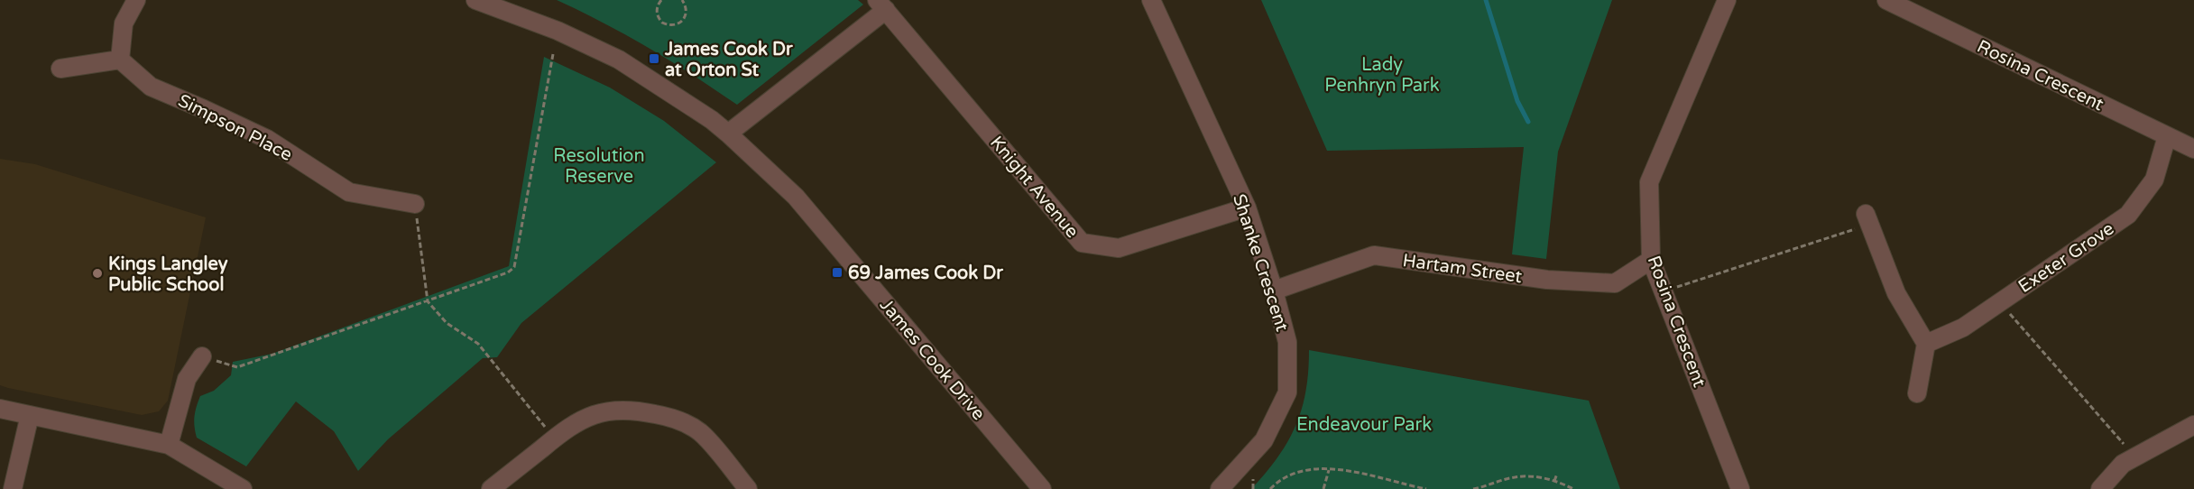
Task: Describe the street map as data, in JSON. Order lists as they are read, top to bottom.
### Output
{
  "streets": {
    "street": [
      "Rosina Crescent",
      "Simpson Place",
      "Knight Avenue",
      "Exeter Grove",
      "Shanke Crescent",
      "Hartam Street",
      "James Cook Drive"
    ]
  },
  "crossings": [
    ["Rosina Crescent", "Exeter Grove"],
    ["Rosina Crescent", "Hartam Street"],
    ["Knight Avenue", "Shanke Crescent"],
    ["Shanke Crescent", "Hartam Street"]
  ],
  "parks": ["Lady Penhryn Park", "Resolution Reserve", "Endeavour Park"],
  "places": {
    "transit": ["James Cook Dr at Orton St", "69 James Cook Dr"],
    "other": ["Kings Langley Public School"]
  }
}
